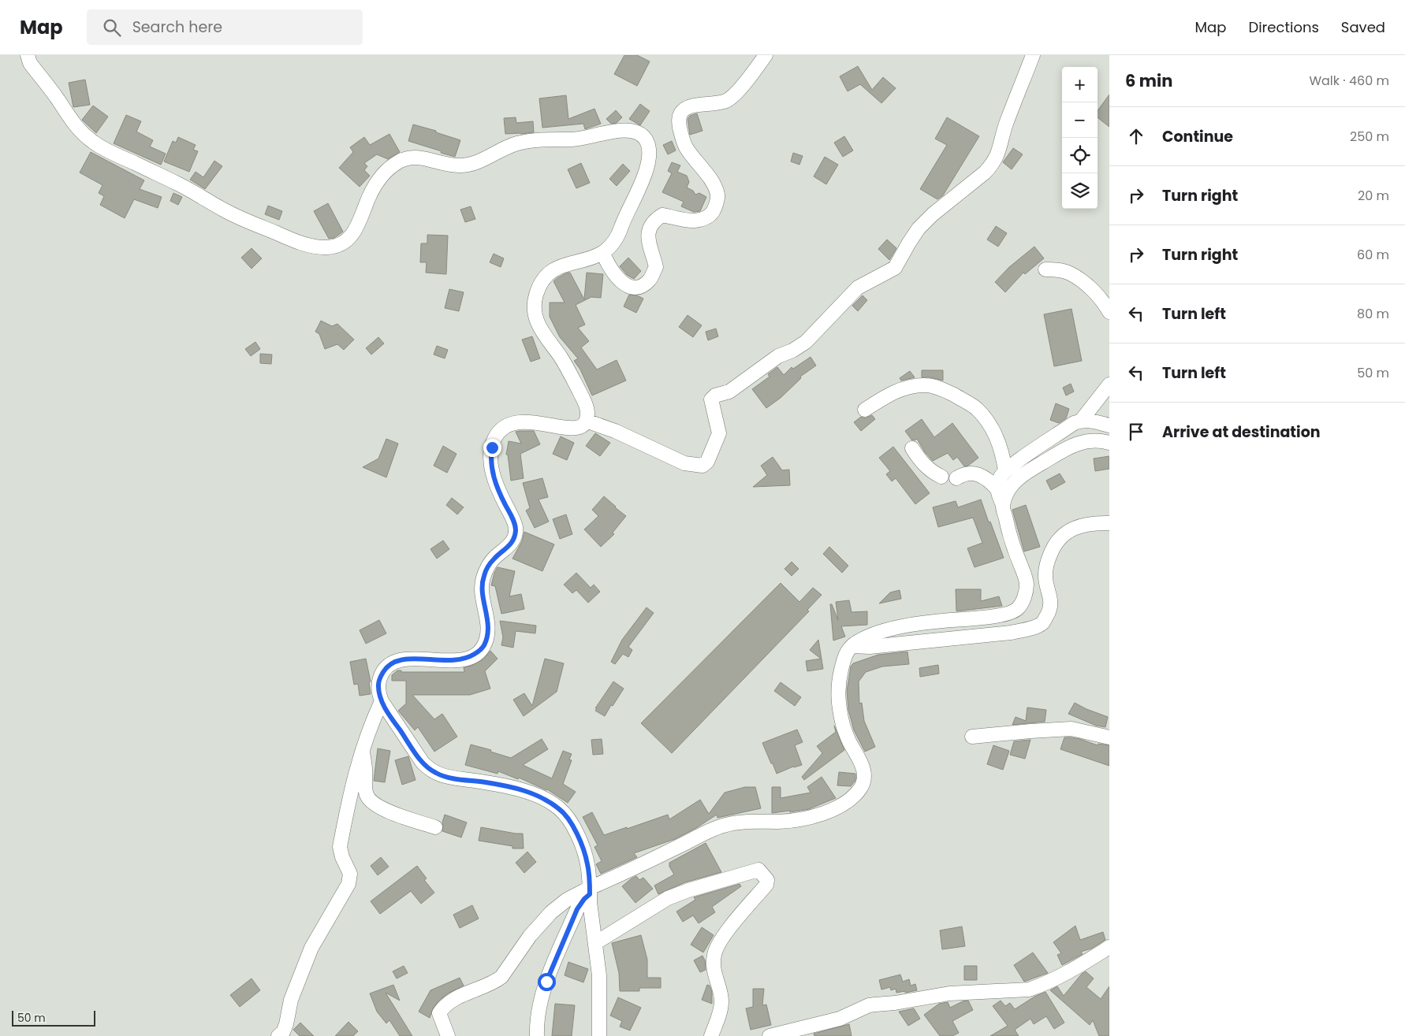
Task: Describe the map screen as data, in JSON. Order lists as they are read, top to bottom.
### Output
{
  "scale_bar": "50 m",
  "page": {
    "header": "Map",
    "search": "Search here",
    "nav": ["Map", "Directions", "Saved"],
    "heading": ["6 min", "Walk · 460 m"],
    "map_buttons": ["+", "−"],
    "list": [
      ["Continue", "250 m"],
      ["Turn right", "20 m"],
      ["Turn right", "60 m"],
      ["Turn left", "80 m"],
      ["Turn left", "50 m"],
      "Arrive at destination"
    ],
    "scale": "50 m"
  }
}
